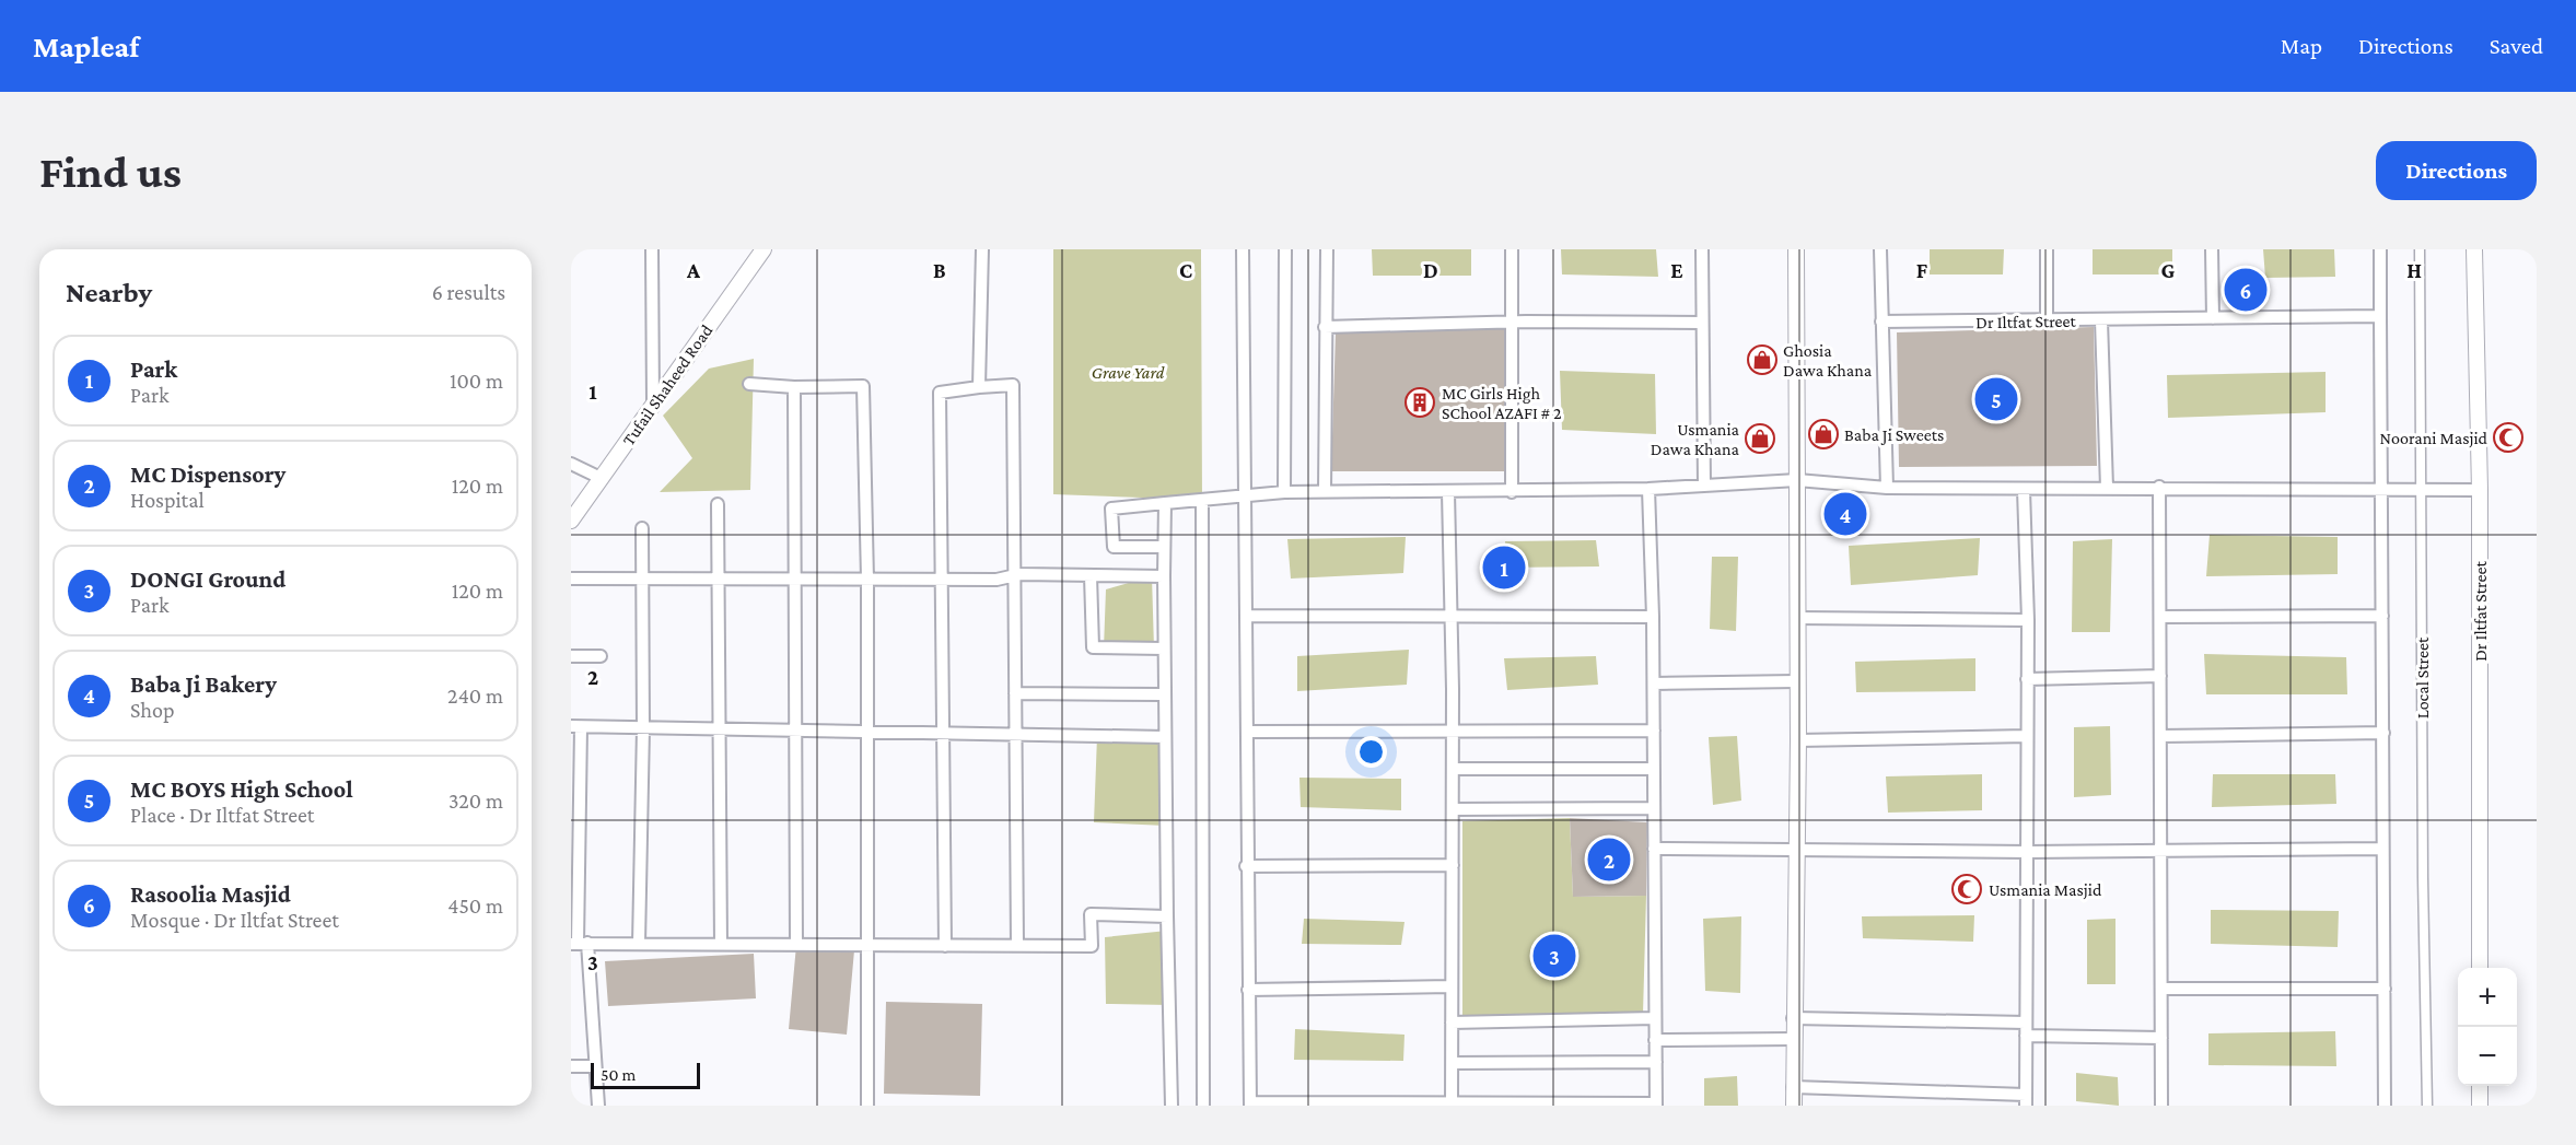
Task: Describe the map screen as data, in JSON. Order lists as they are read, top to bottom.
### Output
{
  "streets": {
    "street": ["Dr Iltfat Street", "Tufail Shaheed Road", "Local Street"]
  },
  "parks": ["Grave Yard"],
  "places": {
    "shop": ["Ghosia Dawa Khana", "Baba Ji Sweets", "Usmania Dawa Khana"],
    "building": ["MC Girls High SChool AZAFI # 2"],
    "mosque": ["Noorani Masjid", "Usmania Masjid"]
  },
  "scale_bar": "50 m",
  "page": {
    "header": "Mapleaf",
    "nav": ["Map", "Directions", "Saved"],
    "buttons": "Directions",
    "title": "Find us",
    "heading": ["Nearby", "6 results"],
    "pins": [
      "6",
      "5",
      "4",
      "1",
      "2",
      "3"
    ],
    "list": [
      {
        "mark": "1",
        "name": "Park",
        "note": "Park",
        "value": "100 m"
      },
      {
        "mark": "2",
        "name": "MC Dispensory",
        "note": "Hospital",
        "value": "120 m"
      },
      {
        "mark": "3",
        "name": "DONGI Ground",
        "note": "Park",
        "value": "120 m"
      },
      {
        "mark": "4",
        "name": "Baba Ji Bakery",
        "note": "Shop",
        "value": "240 m"
      },
      {
        "mark": "5",
        "name": "MC BOYS High School",
        "note": "Place · Dr Iltfat Street",
        "value": "320 m"
      },
      {
        "mark": "6",
        "name": "Rasoolia Masjid",
        "note": "Mosque · Dr Iltfat Street",
        "value": "450 m"
      }
    ],
    "map_buttons": ["+", "−"],
    "scale": "50 m"
  },
  "grid": {
    "columns": [
      "A",
      "B",
      "C",
      "D",
      "E",
      "F",
      "G",
      "H"
    ],
    "rows": ["1", "2", "3"]
  }
}
